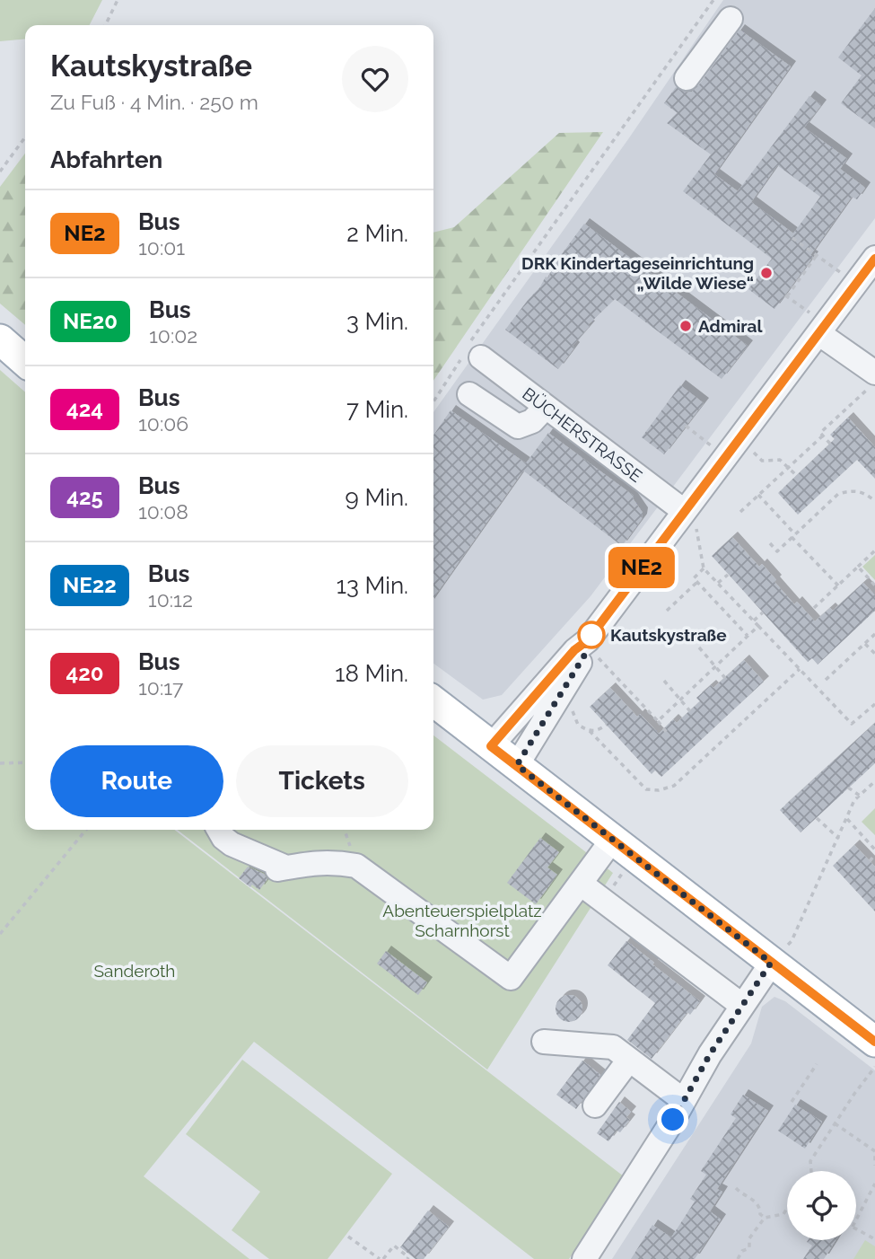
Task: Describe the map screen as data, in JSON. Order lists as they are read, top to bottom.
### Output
{
  "streets": {
    "street": ["BÜCHERSTRASSE"]
  },
  "parks": ["Abenteuerspielplatz Scharnhorst", "Sanderoth"],
  "places": ["DRK Kindertageseinrichtung „Wilde Wiese“", "Admiral", "Kautskystraße"],
  "lines": ["bus line NE2"],
  "page": {
    "on_map": "NE2",
    "heading": [
      ["Kautskystraße", "Zu Fuß · 4 Min. · 250 m"],
      "Abfahrten"
    ],
    "list": [
      {
        "mark": "NE2",
        "name": "Bus",
        "note": "10:01",
        "value": "2 Min."
      },
      {
        "mark": "NE20",
        "name": "Bus",
        "note": "10:02",
        "value": "3 Min."
      },
      {
        "mark": "424",
        "name": "Bus",
        "note": "10:06",
        "value": "7 Min."
      },
      {
        "mark": "425",
        "name": "Bus",
        "note": "10:08",
        "value": "9 Min."
      },
      {
        "mark": "NE22",
        "name": "Bus",
        "note": "10:12",
        "value": "13 Min."
      },
      {
        "mark": "420",
        "name": "Bus",
        "note": "10:17",
        "value": "18 Min."
      }
    ],
    "buttons": ["Route", "Tickets"]
  }
}
